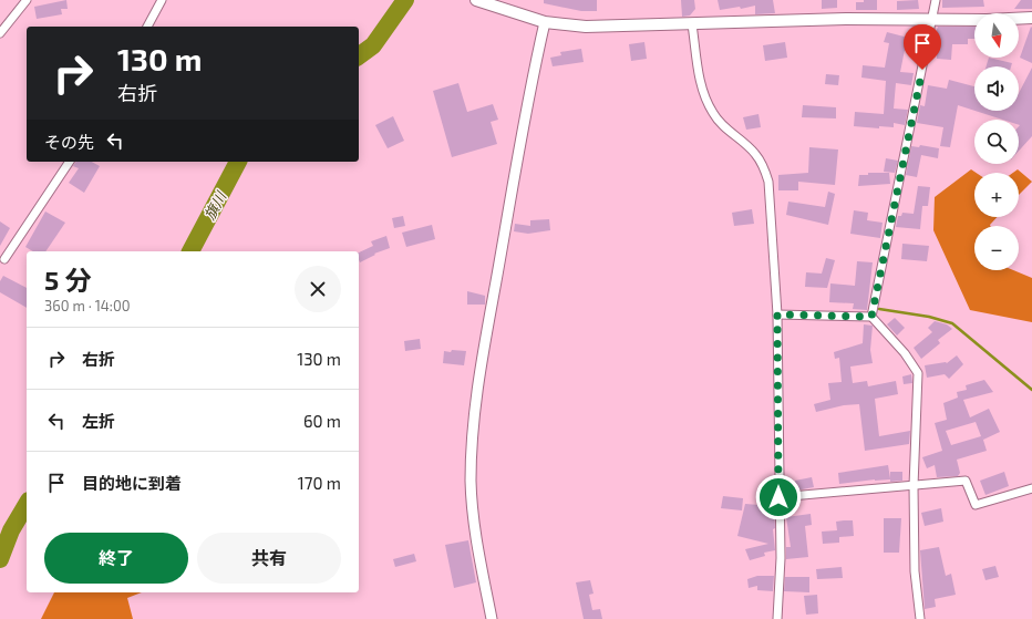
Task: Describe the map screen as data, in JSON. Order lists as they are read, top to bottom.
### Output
{
  "water": ["旗川"],
  "north": "bottom",
  "page": {
    "map_buttons": ["+", "−"],
    "turn": ["130 m", "右折"],
    "then": "その先",
    "heading": ["5 分", "360 m · 14:00"],
    "list": [
      {
        "name": "右折",
        "value": "130 m"
      },
      {
        "name": "左折",
        "value": "60 m"
      },
      {
        "name": "目的地に到着",
        "value": "170 m"
      }
    ],
    "buttons": ["終了", "共有"]
  }
}
